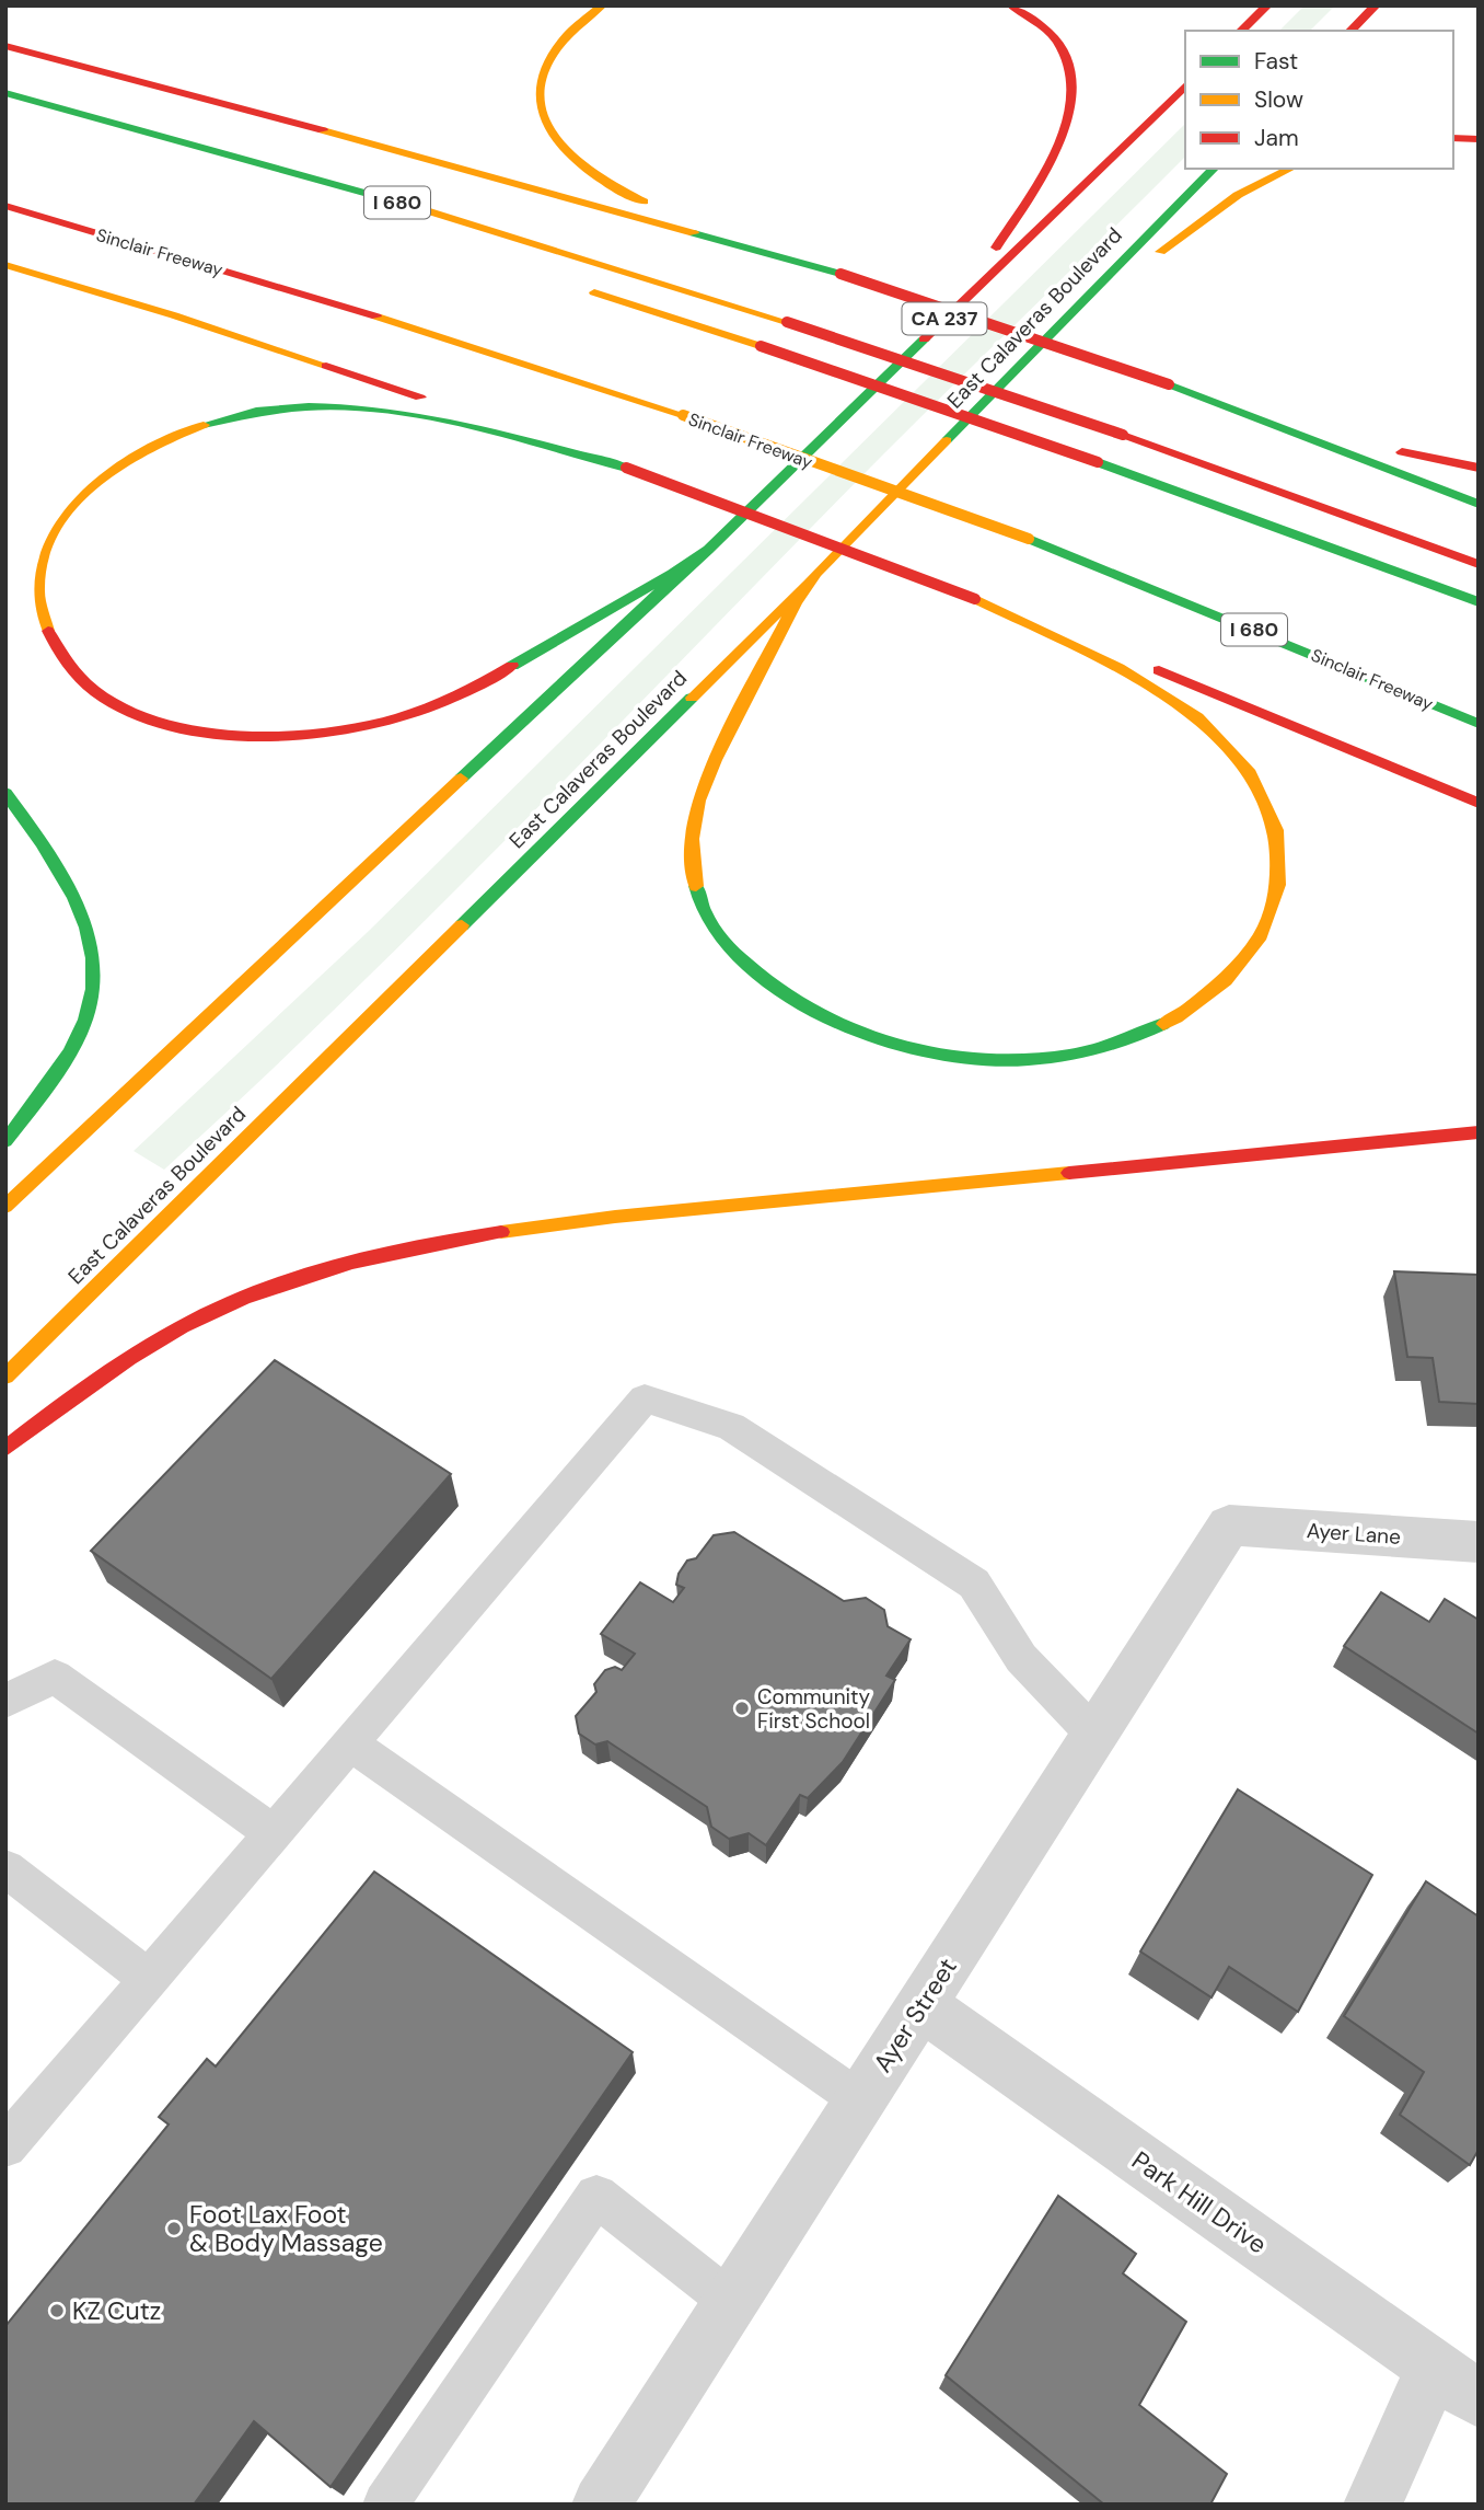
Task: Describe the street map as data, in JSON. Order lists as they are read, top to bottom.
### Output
{
  "streets": {
    "main road": [
      "I 680",
      "Sinclair Freeway",
      "East Calaveras Boulevard",
      "CA 237"
    ],
    "street": ["Ayer Lane", "Ayer Street", "Park Hill Drive"]
  },
  "crossings": [
    ["Ayer Lane", "Ayer Street"],
    ["Ayer Street", "Park Hill Drive"]
  ],
  "places": ["Community First School", "Foot Lax Foot & Body Massage", "KZ Cutz"],
  "legend": ["Fast", "Slow", "Jam"]
}
